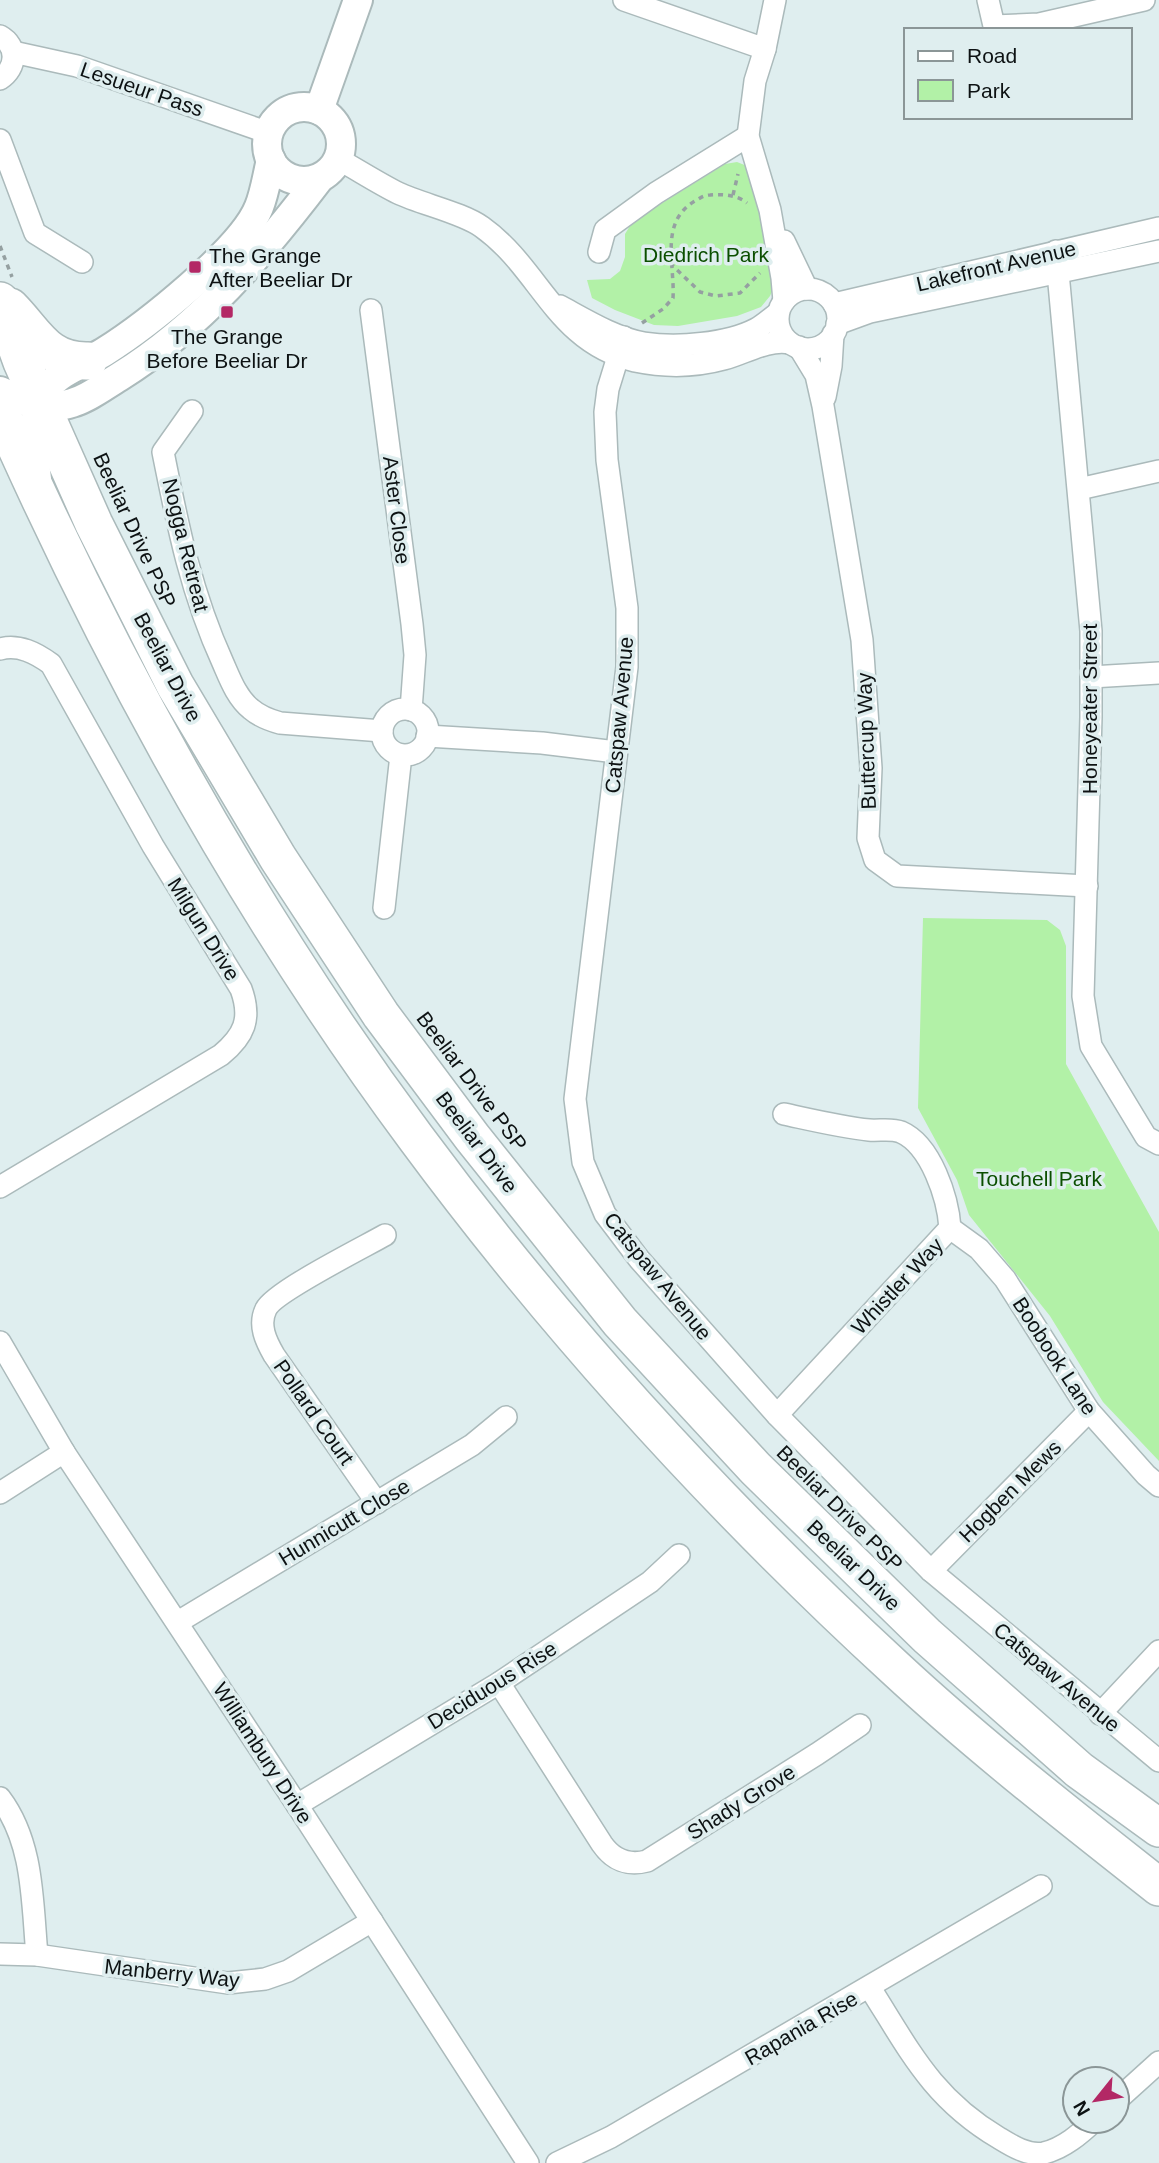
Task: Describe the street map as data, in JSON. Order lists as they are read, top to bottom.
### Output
{
  "streets": {
    "highway": ["Beeliar Drive"],
    "street": [
      "Lesueur Pass",
      "Lakefront Avenue",
      "Aster Close",
      "Nogga Retreat",
      "Honeyeater Street",
      "Catspaw Avenue",
      "Buttercup Way",
      "Milgun Drive",
      "Whistler Way",
      "Boobook Lane",
      "Pollard Court",
      "Hogben Mews",
      "Hunnicutt Close",
      "Deciduous Rise",
      "Williambury Drive",
      "Shady Grove",
      "Manberry Way",
      "Rapania Rise"
    ]
  },
  "crossings": [
    ["Lakefront Avenue", "Honeyeater Street"],
    ["Lakefront Avenue", "Buttercup Way"],
    ["Aster Close", "Nogga Retreat"],
    ["Honeyeater Street", "Buttercup Way"],
    ["Catspaw Avenue", "Whistler Way"],
    ["Catspaw Avenue", "Hogben Mews"],
    ["Whistler Way", "Boobook Lane"],
    ["Boobook Lane", "Hogben Mews"],
    ["Pollard Court", "Hunnicutt Close"],
    ["Hunnicutt Close", "Williambury Drive"],
    ["Deciduous Rise", "Williambury Drive"],
    ["Deciduous Rise", "Shady Grove"],
    ["Williambury Drive", "Manberry Way"]
  ],
  "parks": ["Diedrich Park", "Touchell Park"],
  "places": {
    "transit": ["The Grange After Beeliar Dr", "The Grange Before Beeliar Dr"]
  },
  "legend": ["Road", "Park"],
  "north": "bottom left"
}
